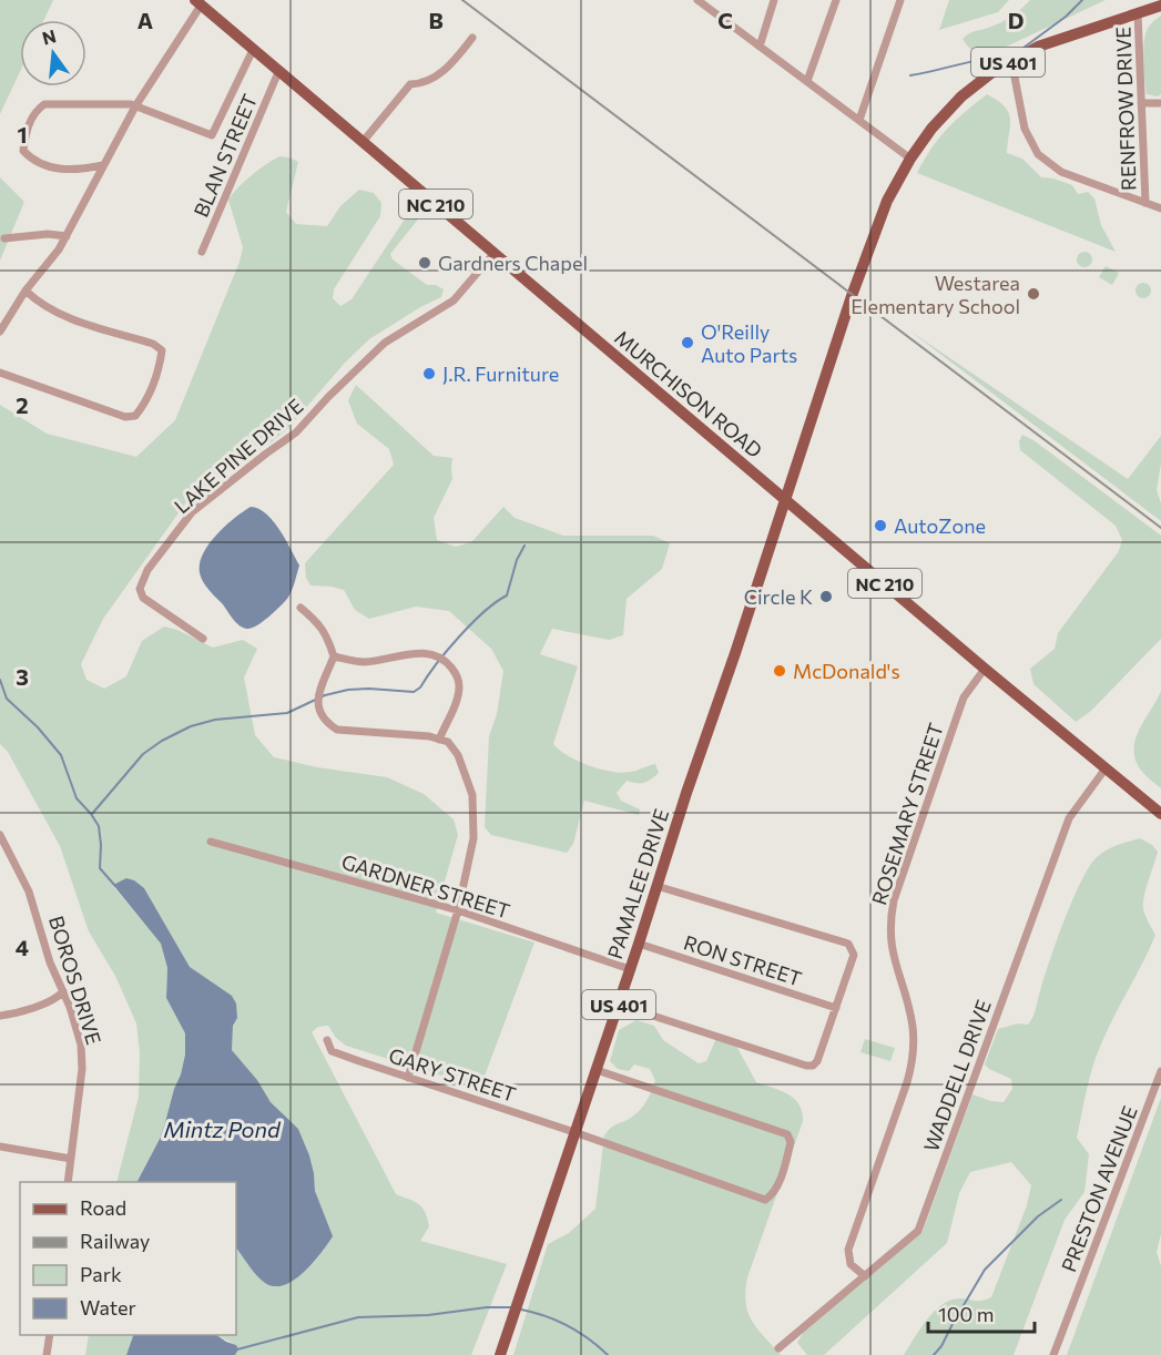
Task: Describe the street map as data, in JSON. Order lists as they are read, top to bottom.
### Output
{
  "streets": {
    "main road": [
      "US 401",
      "NC 210",
      "MURCHISON ROAD",
      "PAMALEE DRIVE"
    ],
    "street": [
      "RENFROW DRIVE",
      "BLAN STREET",
      "LAKE PINE DRIVE",
      "ROSEMARY STREET",
      "GARDNER STREET",
      "RON STREET",
      "BOROS DRIVE",
      "GARY STREET",
      "WADDELL DRIVE",
      "PRESTON AVENUE"
    ]
  },
  "crossings": [
    ["US 401", "RENFROW DRIVE"],
    ["US 401", "MURCHISON ROAD"],
    ["US 401", "PAMALEE DRIVE"],
    ["BLAN STREET", "MURCHISON ROAD"],
    ["MURCHISON ROAD", "LAKE PINE DRIVE"],
    ["MURCHISON ROAD", "ROSEMARY STREET"],
    ["MURCHISON ROAD", "PAMALEE DRIVE"],
    ["MURCHISON ROAD", "WADDELL DRIVE"],
    ["ROSEMARY STREET", "WADDELL DRIVE"],
    ["PAMALEE DRIVE", "GARDNER STREET"],
    ["PAMALEE DRIVE", "RON STREET"],
    ["PAMALEE DRIVE", "GARY STREET"]
  ],
  "water": ["Mintz Pond"],
  "places": [
    "Gardners Chapel",
    "Westarea Elementary School",
    "O'Reilly Auto Parts",
    "J.R. Furniture",
    "AutoZone",
    "Circle K",
    "McDonald's"
  ],
  "legend": [
    "Road",
    "Railway",
    "Park",
    "Water"
  ],
  "scale_bar": "100 m",
  "north": "top",
  "grid": {
    "columns": [
      "A",
      "B",
      "C",
      "D"
    ],
    "rows": [
      "1",
      "2",
      "3",
      "4"
    ]
  }
}
